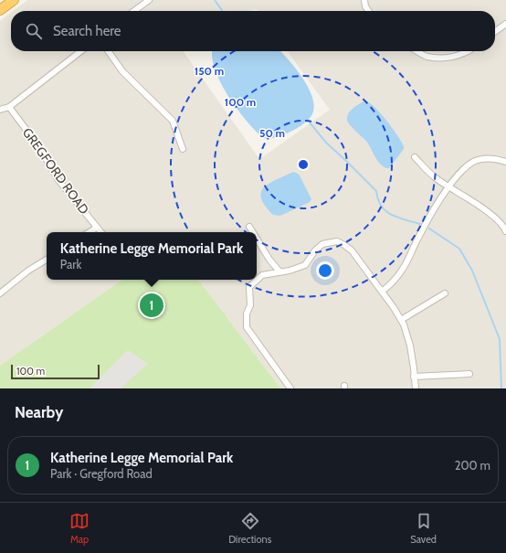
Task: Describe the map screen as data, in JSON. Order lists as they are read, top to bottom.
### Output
{
  "streets": {
    "street": ["GREGFORD ROAD"]
  },
  "scale_bar": "100 m",
  "page": {
    "search": "Search here",
    "popup": ["Katherine Legge Memorial Park", "Park"],
    "pins": "1",
    "scale": "100 m",
    "heading": "Nearby",
    "list": [
      {
        "mark": "1",
        "name": "Katherine Legge Memorial Park",
        "note": "Park · Gregford Road",
        "value": "200 m"
      }
    ],
    "nav": ["Map", "Directions", "Saved"]
  },
  "rings": ["150 m", "100 m", "50 m"]
}
